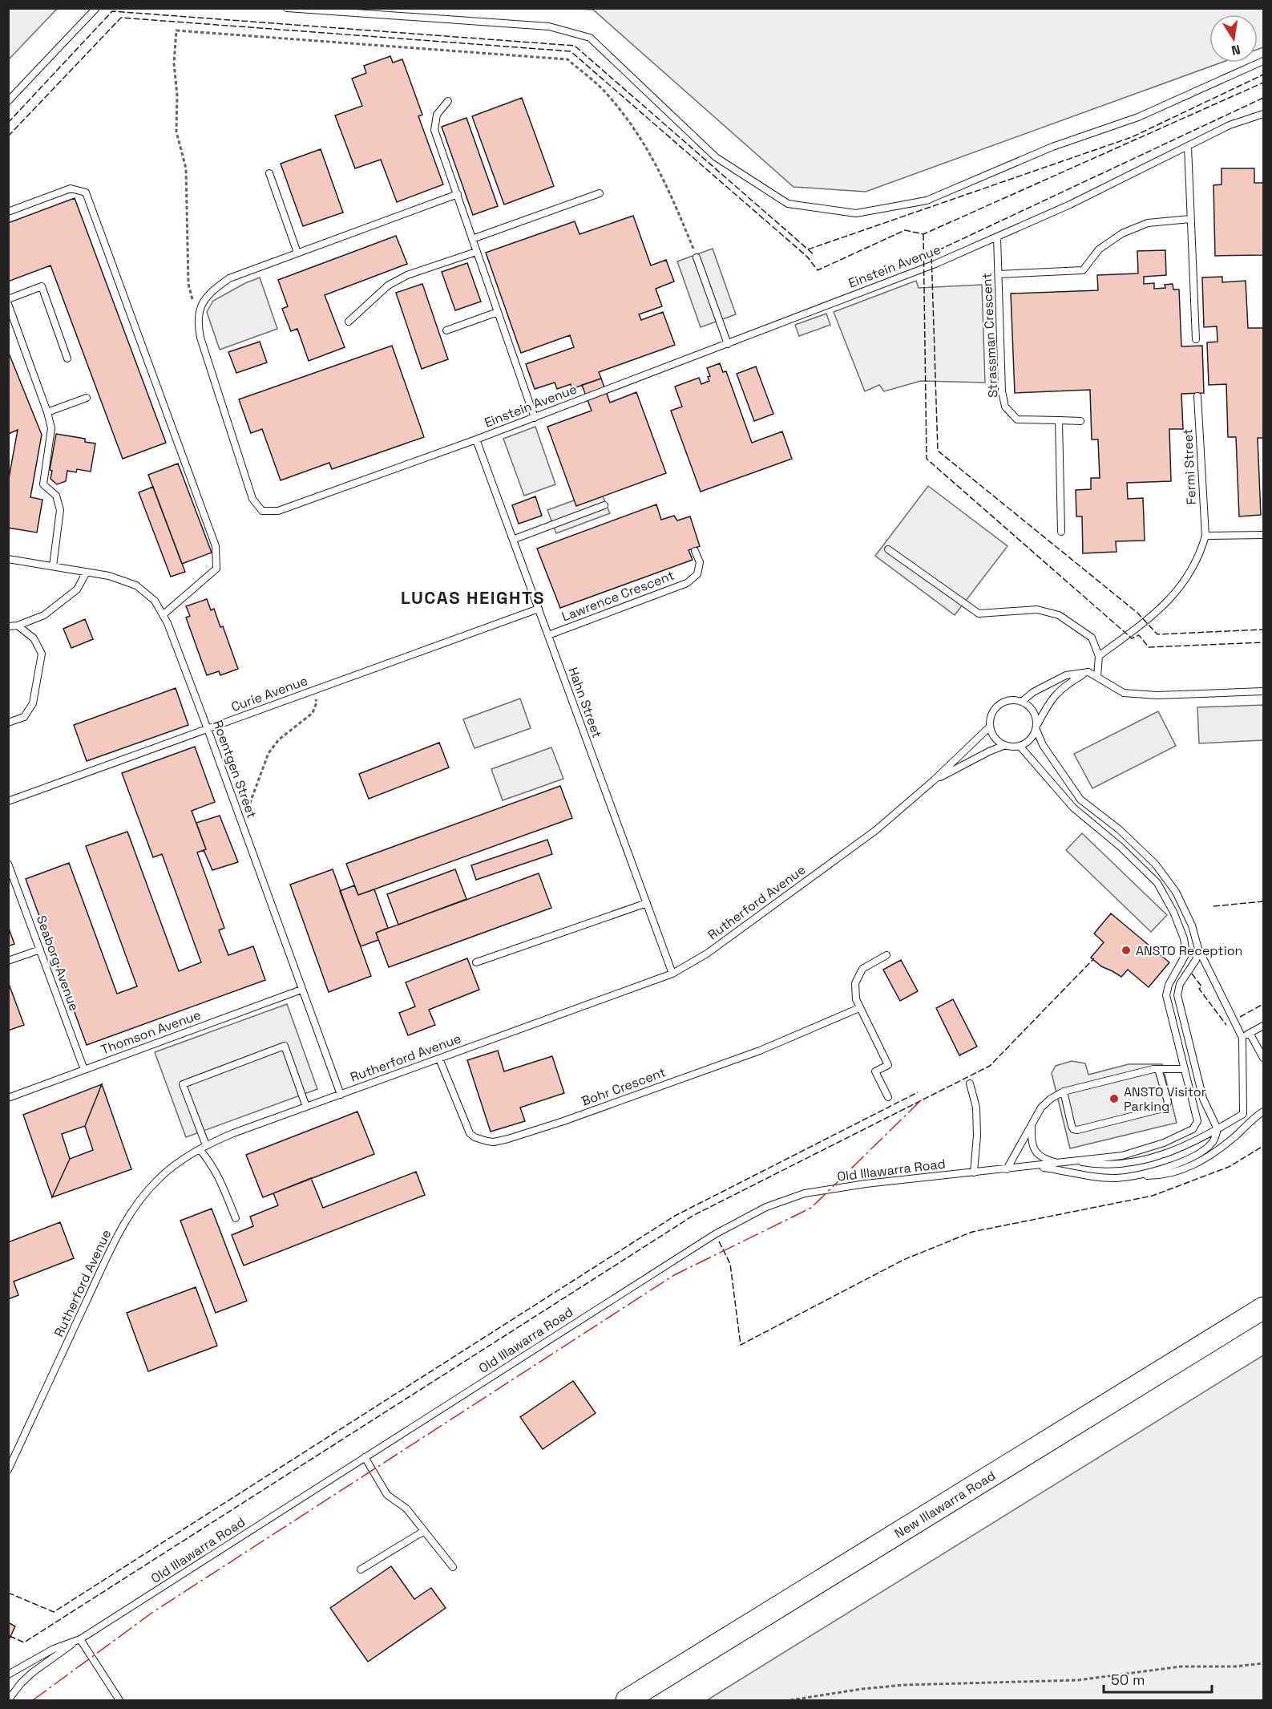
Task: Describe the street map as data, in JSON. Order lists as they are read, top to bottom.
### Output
{
  "streets": {
    "highway": ["New Illawarra Road"],
    "lane": [
      "Einstein Avenue",
      "Strassman Crescent",
      "Fermi Street",
      "Lawrence Crescent",
      "Curie Avenue",
      "Hahn Street",
      "Roentgen Street",
      "Rutherford Avenue",
      "Seaborg Avenue",
      "Thomson Avenue",
      "Bohr Crescent",
      "Old Illawarra Road"
    ]
  },
  "crossings": [
    ["Einstein Avenue", "Strassman Crescent"],
    ["Einstein Avenue", "Hahn Street"],
    ["Lawrence Crescent", "Hahn Street"],
    ["Curie Avenue", "Hahn Street"],
    ["Curie Avenue", "Roentgen Street"],
    ["Hahn Street", "Rutherford Avenue"],
    ["Roentgen Street", "Rutherford Avenue"],
    ["Roentgen Street", "Thomson Avenue"],
    ["Rutherford Avenue", "Bohr Crescent"],
    ["Seaborg Avenue", "Thomson Avenue"]
  ],
  "districts": ["LUCAS HEIGHTS"],
  "places": ["ANSTO Reception", "ANSTO Visitor Parking"],
  "scale_bar": "50 m",
  "north": "bottom"
}
